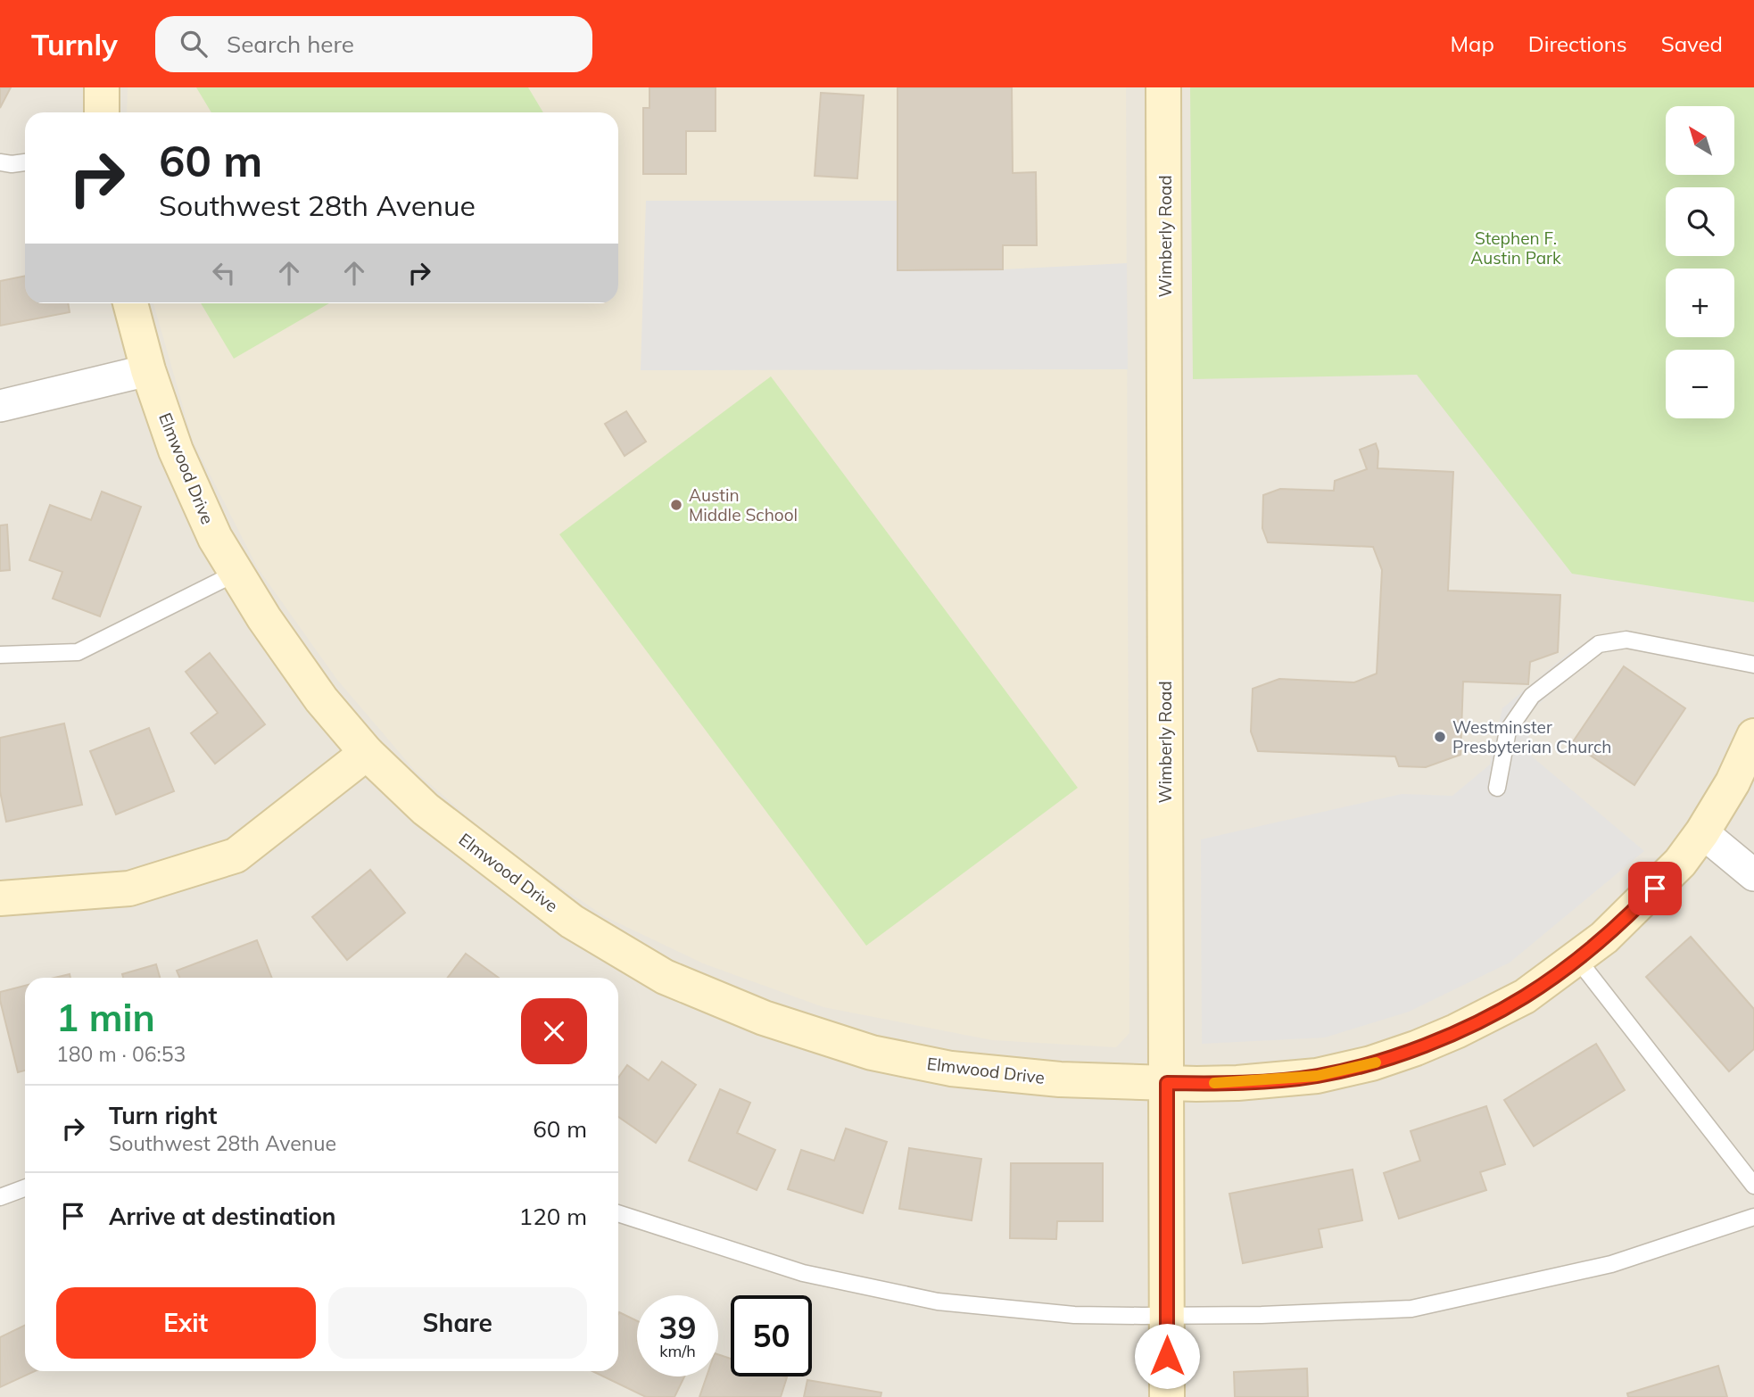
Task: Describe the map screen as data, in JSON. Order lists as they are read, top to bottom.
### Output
{
  "streets": {
    "main road": ["Wimberly Road", "Elmwood Drive"]
  },
  "crossings": [
    ["Wimberly Road", "Elmwood Drive"]
  ],
  "parks": ["Stephen F. Austin Park"],
  "places": ["Austin Middle School", "Westminster Presbyterian Church"],
  "north": "top left",
  "page": {
    "header": "Turnly",
    "search": "Search here",
    "nav": ["Map", "Directions", "Saved"],
    "map_buttons": ["+", "−"],
    "turn": ["60 m", "Southwest 28th Avenue"],
    "heading": ["1 min", "180 m · 06:53"],
    "list": [
      {
        "name": "Turn right",
        "note": "Southwest 28th Avenue",
        "value": "60 m"
      },
      {
        "name": "Arrive at destination",
        "value": "120 m"
      }
    ],
    "buttons": ["Exit", "Share"],
    "speed": "39 km/h",
    "limit": "50"
  }
}
